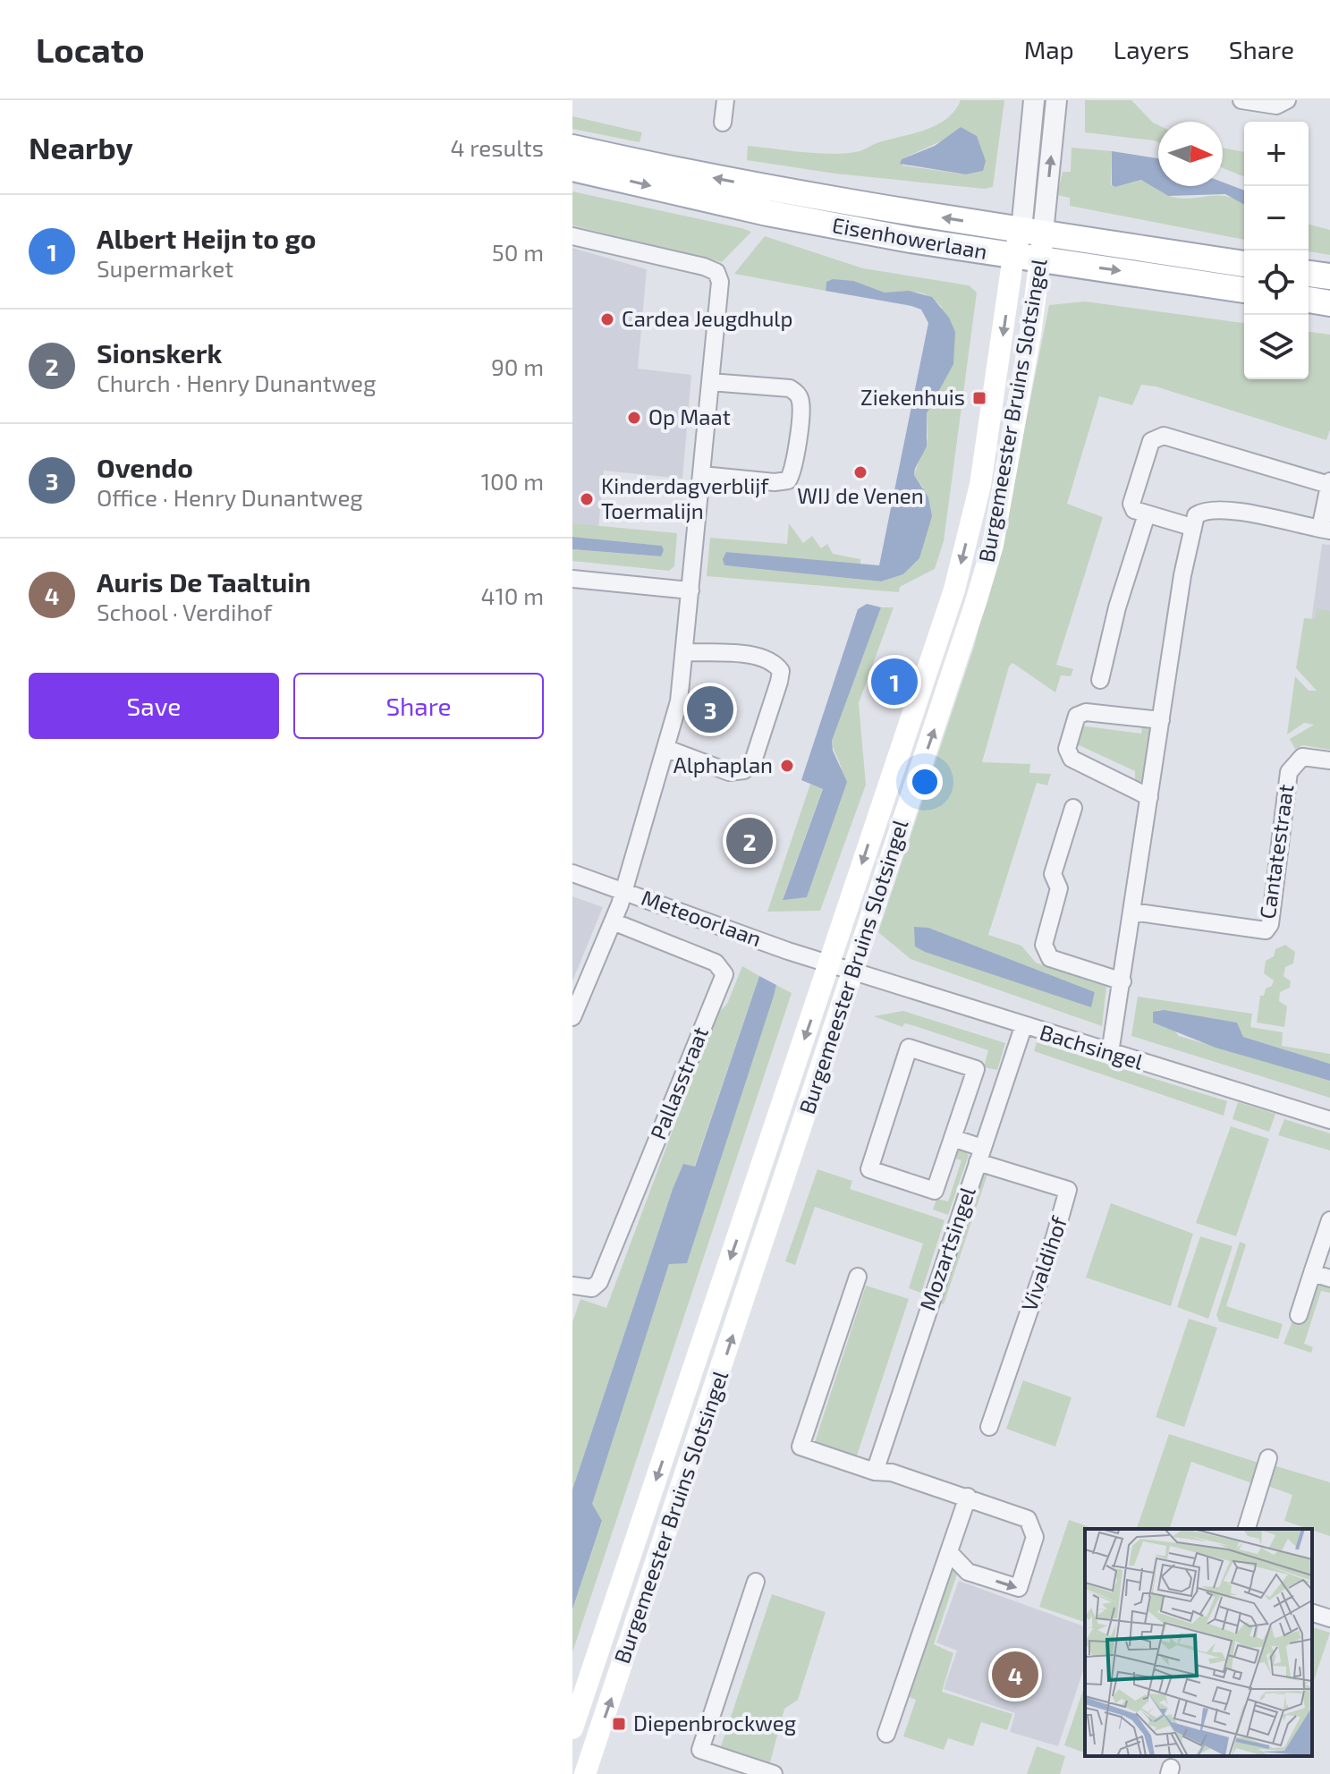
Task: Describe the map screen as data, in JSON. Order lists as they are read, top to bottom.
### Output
{
  "streets": {
    "main road": ["Eisenhowerlaan", "Burgemeester Bruins Slotsingel"],
    "street": [
      "Cantatestraat",
      "Meteoorlaan",
      "Bachsingel",
      "Pallasstraat",
      "Mozartsingel",
      "Vivaldihof"
    ]
  },
  "crossings": [
    ["Eisenhowerlaan", "Burgemeester Bruins Slotsingel"],
    ["Burgemeester Bruins Slotsingel", "Meteoorlaan"],
    ["Burgemeester Bruins Slotsingel", "Bachsingel"],
    ["Meteoorlaan", "Bachsingel"],
    ["Bachsingel", "Mozartsingel"],
    ["Mozartsingel", "Vivaldihof"]
  ],
  "places": {
    "other": [
      "Cardea Jeugdhulp",
      "Op Maat",
      "WIJ de Venen",
      "Kinderdagverblijf Toermalijn",
      "Alphaplan"
    ],
    "transit": ["Ziekenhuis", "Diepenbrockweg"]
  },
  "north": "right",
  "page": {
    "header": "Locato",
    "nav": ["Map", "Layers", "Share"],
    "heading": ["Nearby", "4 results"],
    "map_buttons": ["+", "−"],
    "list": [
      {
        "mark": "1",
        "name": "Albert Heijn to go",
        "note": "Supermarket",
        "value": "50 m"
      },
      {
        "mark": "2",
        "name": "Sionskerk",
        "note": "Church · Henry Dunantweg",
        "value": "90 m"
      },
      {
        "mark": "3",
        "name": "Ovendo",
        "note": "Office · Henry Dunantweg",
        "value": "100 m"
      },
      {
        "mark": "4",
        "name": "Auris De Taaltuin",
        "note": "School · Verdihof",
        "value": "410 m"
      }
    ],
    "buttons": ["Save", "Share"],
    "pins": [
      "1",
      "3",
      "2",
      "4"
    ]
  }
}
